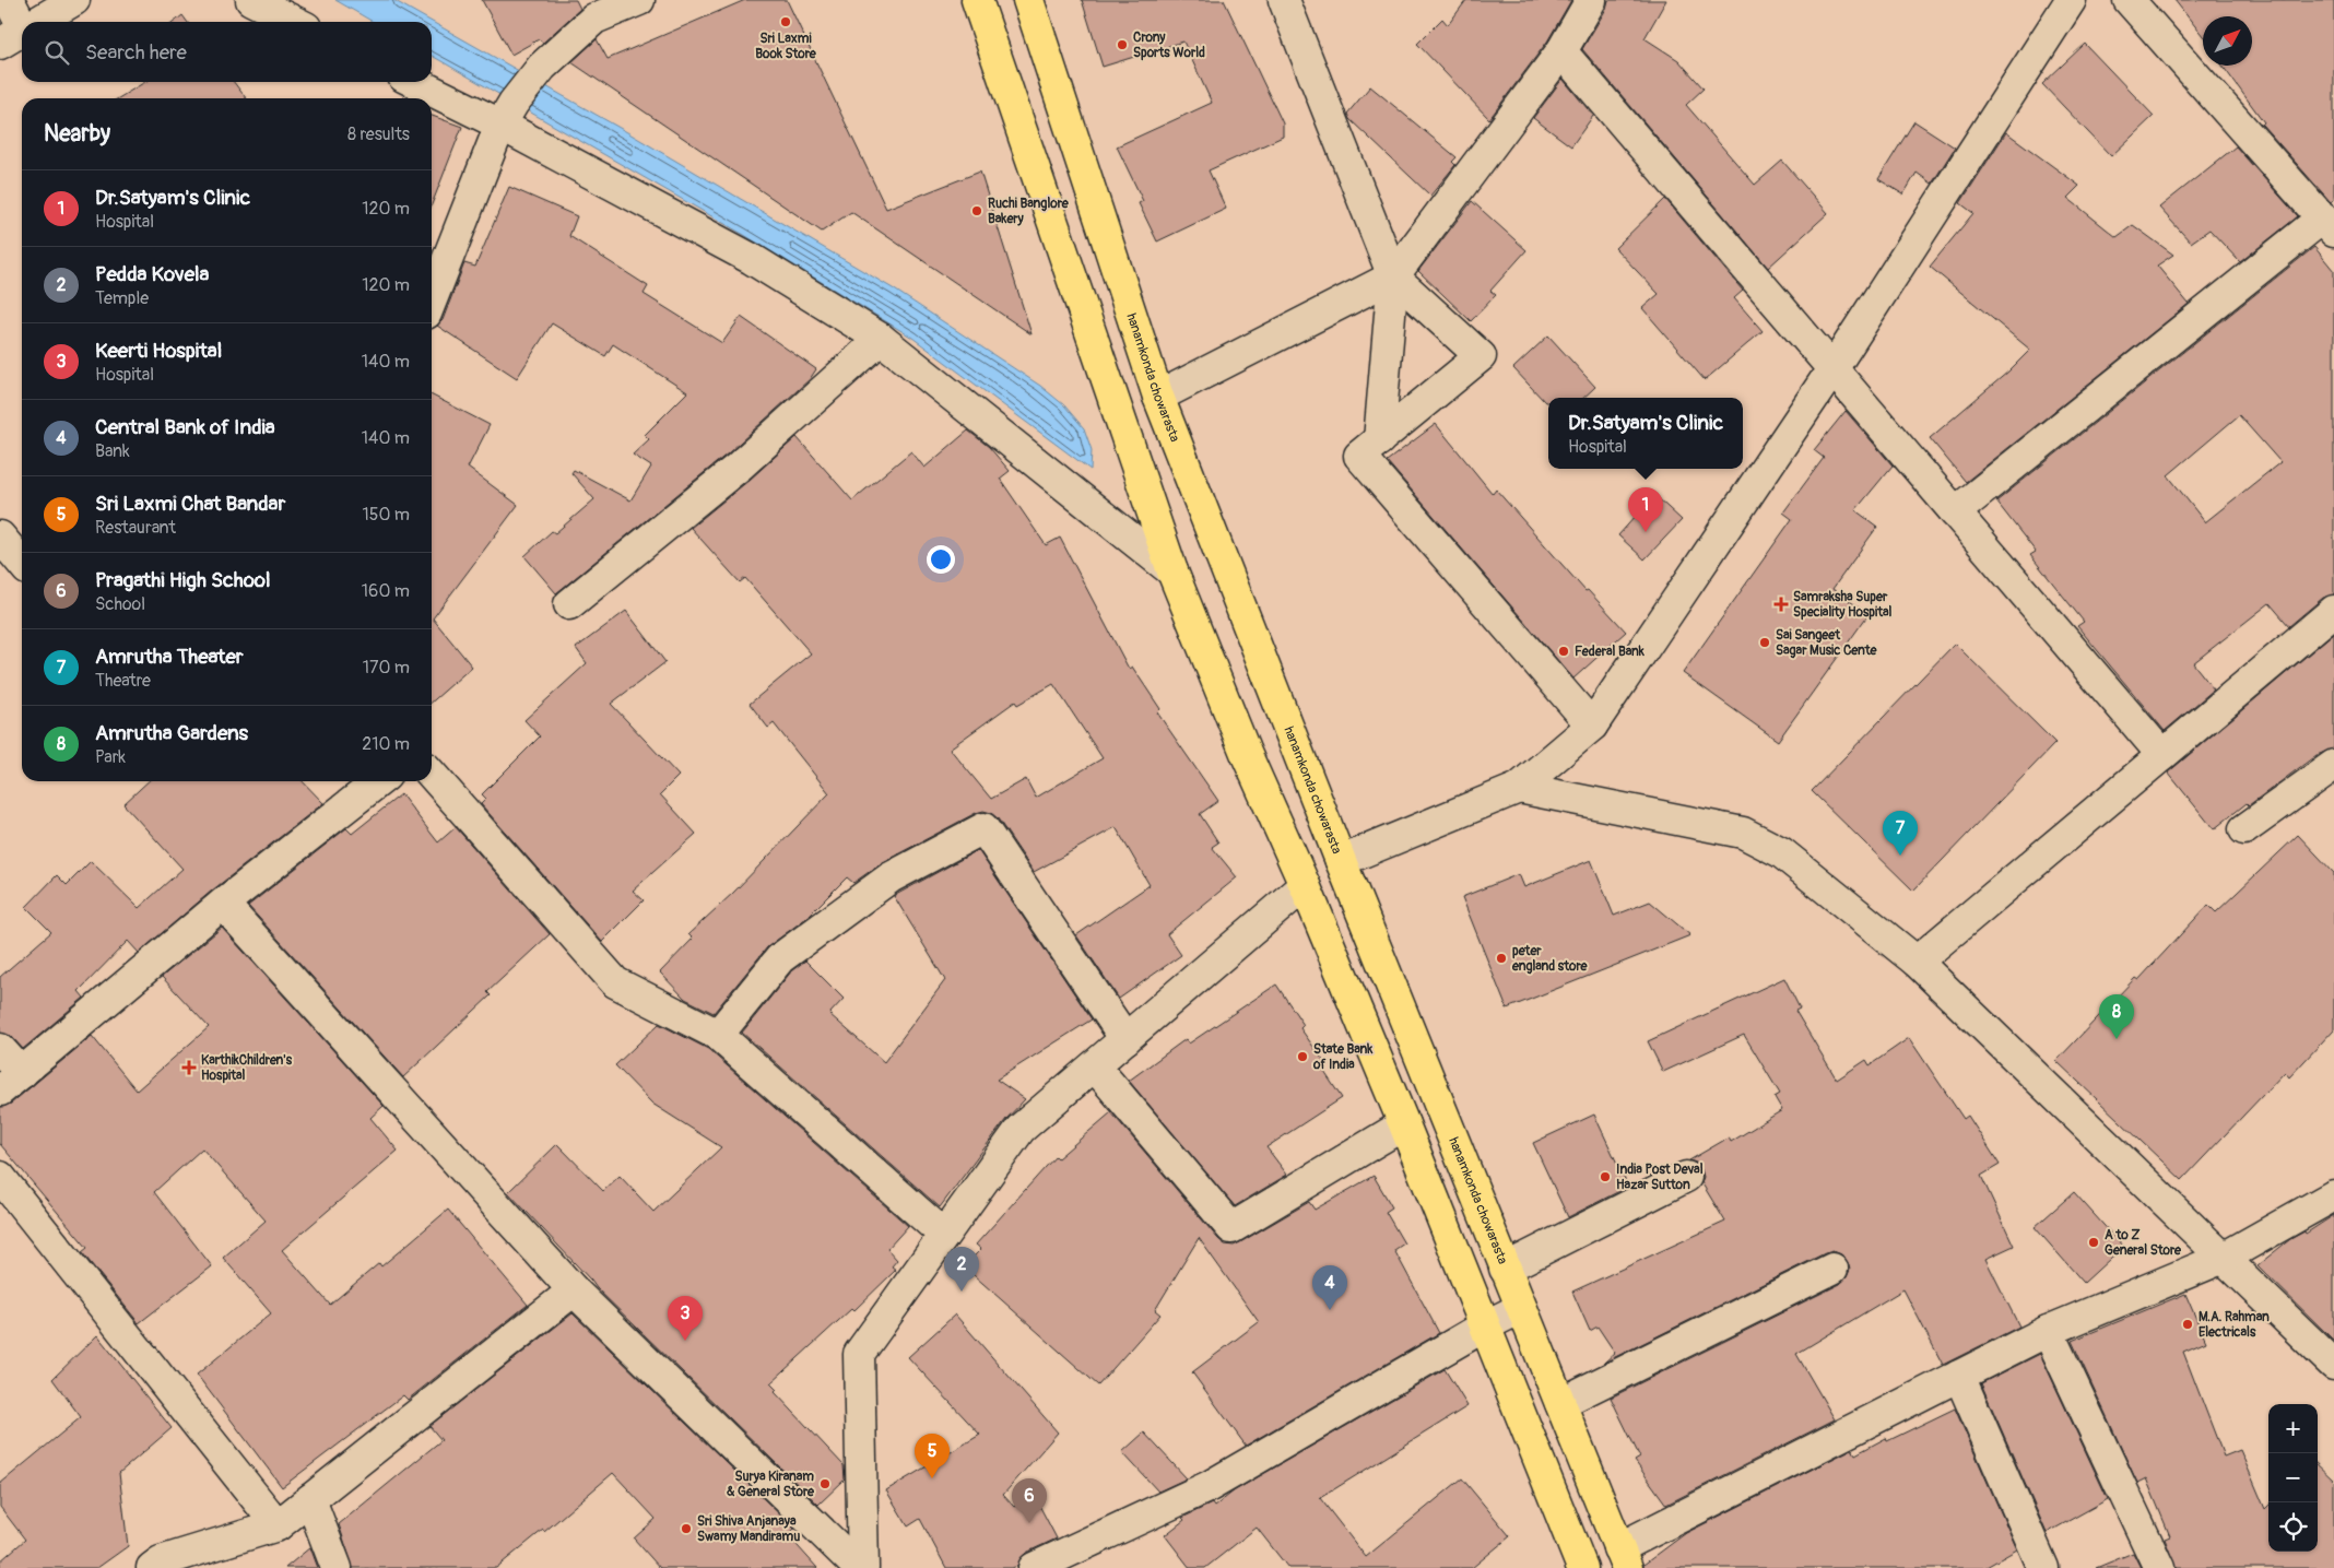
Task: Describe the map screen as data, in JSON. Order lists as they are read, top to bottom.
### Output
{
  "streets": {
    "highway": ["hanamkonda chowarasta"]
  },
  "places": {
    "other": [
      "Sri Laxmi Book Store",
      "Crony Sports World",
      "Ruchi Banglore Bakery",
      "Sai Sangeet Sagar Music Cente",
      "Federal Bank",
      "peter england store",
      "State Bank of India",
      "India Post Deval Hazar Sutton",
      "A to Z General Store",
      "M.A. Rahman Electricals",
      "Surya Kiranam & General Store",
      "Sri Shiva Anjanaya Swamy Mandiramu"
    ],
    "health": ["Samraksha Super Speciality Hospital", "KarthikChildren's Hospital"]
  },
  "north": "top right",
  "page": {
    "search": "Search here",
    "heading": ["Nearby", "8 results"],
    "list": [
      {
        "mark": "1",
        "name": "Dr.Satyam's Clinic",
        "note": "Hospital",
        "value": "120 m"
      },
      {
        "mark": "2",
        "name": "Pedda Kovela",
        "note": "Temple",
        "value": "120 m"
      },
      {
        "mark": "3",
        "name": "Keerti Hospital",
        "note": "Hospital",
        "value": "140 m"
      },
      {
        "mark": "4",
        "name": "Central Bank of India",
        "note": "Bank",
        "value": "140 m"
      },
      {
        "mark": "5",
        "name": "Sri Laxmi Chat Bandar",
        "note": "Restaurant",
        "value": "150 m"
      },
      {
        "mark": "6",
        "name": "Pragathi High School",
        "note": "School",
        "value": "160 m"
      },
      {
        "mark": "7",
        "name": "Amrutha Theater",
        "note": "Theatre",
        "value": "170 m"
      },
      {
        "mark": "8",
        "name": "Amrutha Gardens",
        "note": "Park",
        "value": "210 m"
      }
    ],
    "popup": ["Dr.Satyam's Clinic", "Hospital"],
    "pins": [
      "1",
      "7",
      "8",
      "2",
      "4",
      "3",
      "5",
      "6"
    ],
    "map_buttons": ["+", "−"]
  }
}
